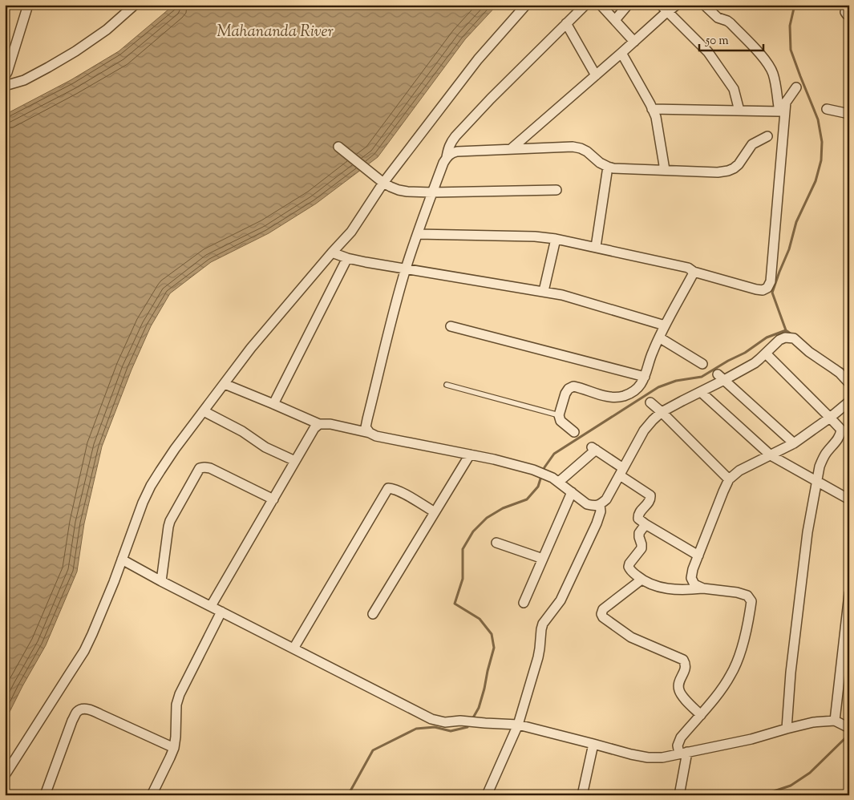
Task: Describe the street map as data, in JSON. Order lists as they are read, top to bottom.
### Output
{
  "water": ["Mahananda River"],
  "scale_bar": "50 m"
}
